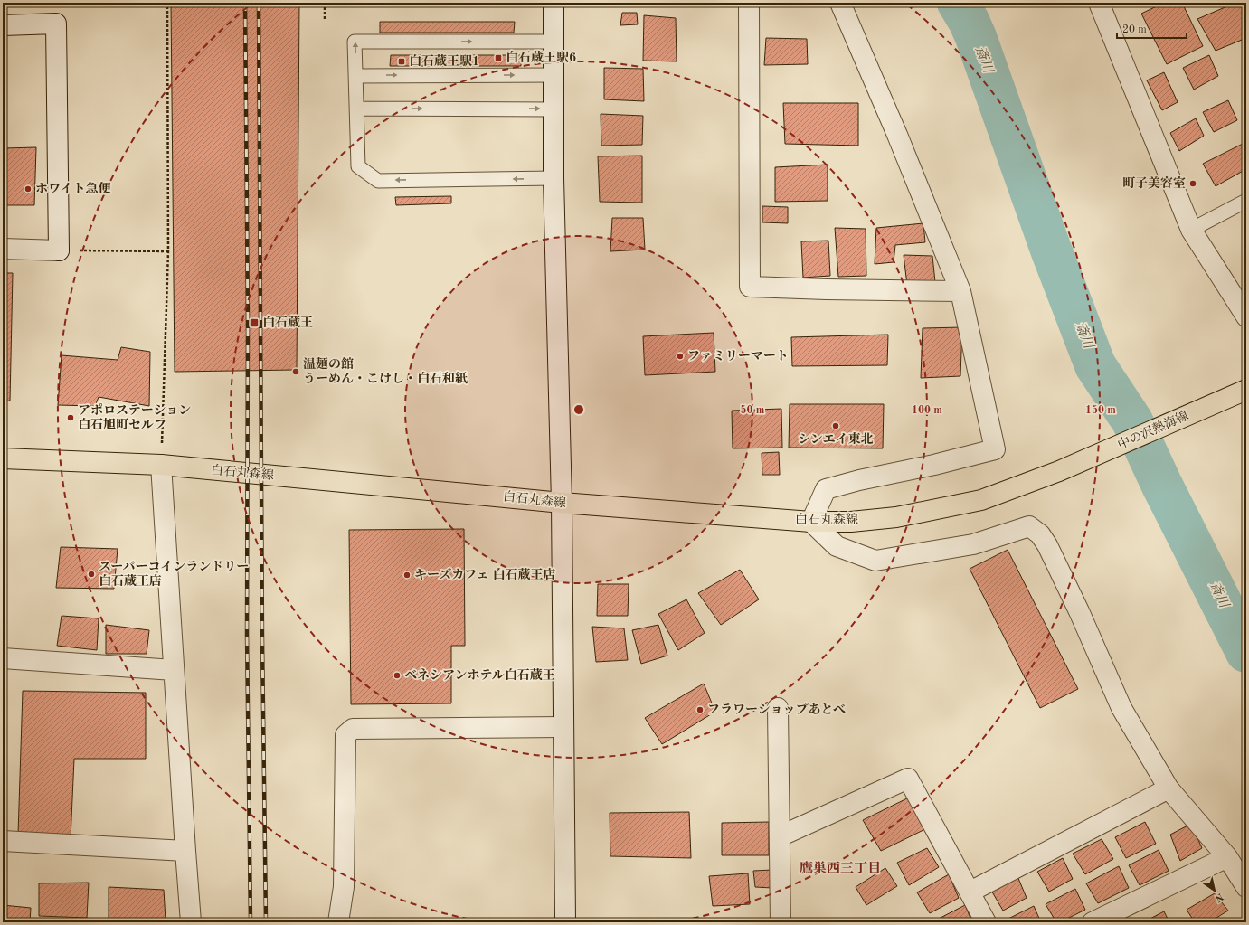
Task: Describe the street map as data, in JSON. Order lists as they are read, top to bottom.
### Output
{
  "streets": {
    "main road": ["中の沢熱海線", "白石丸森線"]
  },
  "crossings": [
    ["中の沢熱海線", "白石丸森線"]
  ],
  "districts": ["鷹巣西三丁目"],
  "water": ["斎川"],
  "places": {
    "transit": ["白石蔵王駅6", "白石蔵王駅1", "白石蔵王"],
    "other": [
      "町子美容室",
      "ホワイト急便",
      "ファミリーマート",
      "温麺の館 うーめん・こけし・白石和紙",
      "アポロステーション 白石旭町セルフ",
      "シンエイ東北",
      "スーパーコインランドリー 白石蔵王店",
      "キーズカフェ 白石蔵王店",
      "ベネシアンホテル白石蔵王",
      "フラワーショップあとべ"
    ]
  },
  "scale_bar": "20 m",
  "north": "bottom right",
  "rings": ["50 m", "100 m", "150 m"]
}
